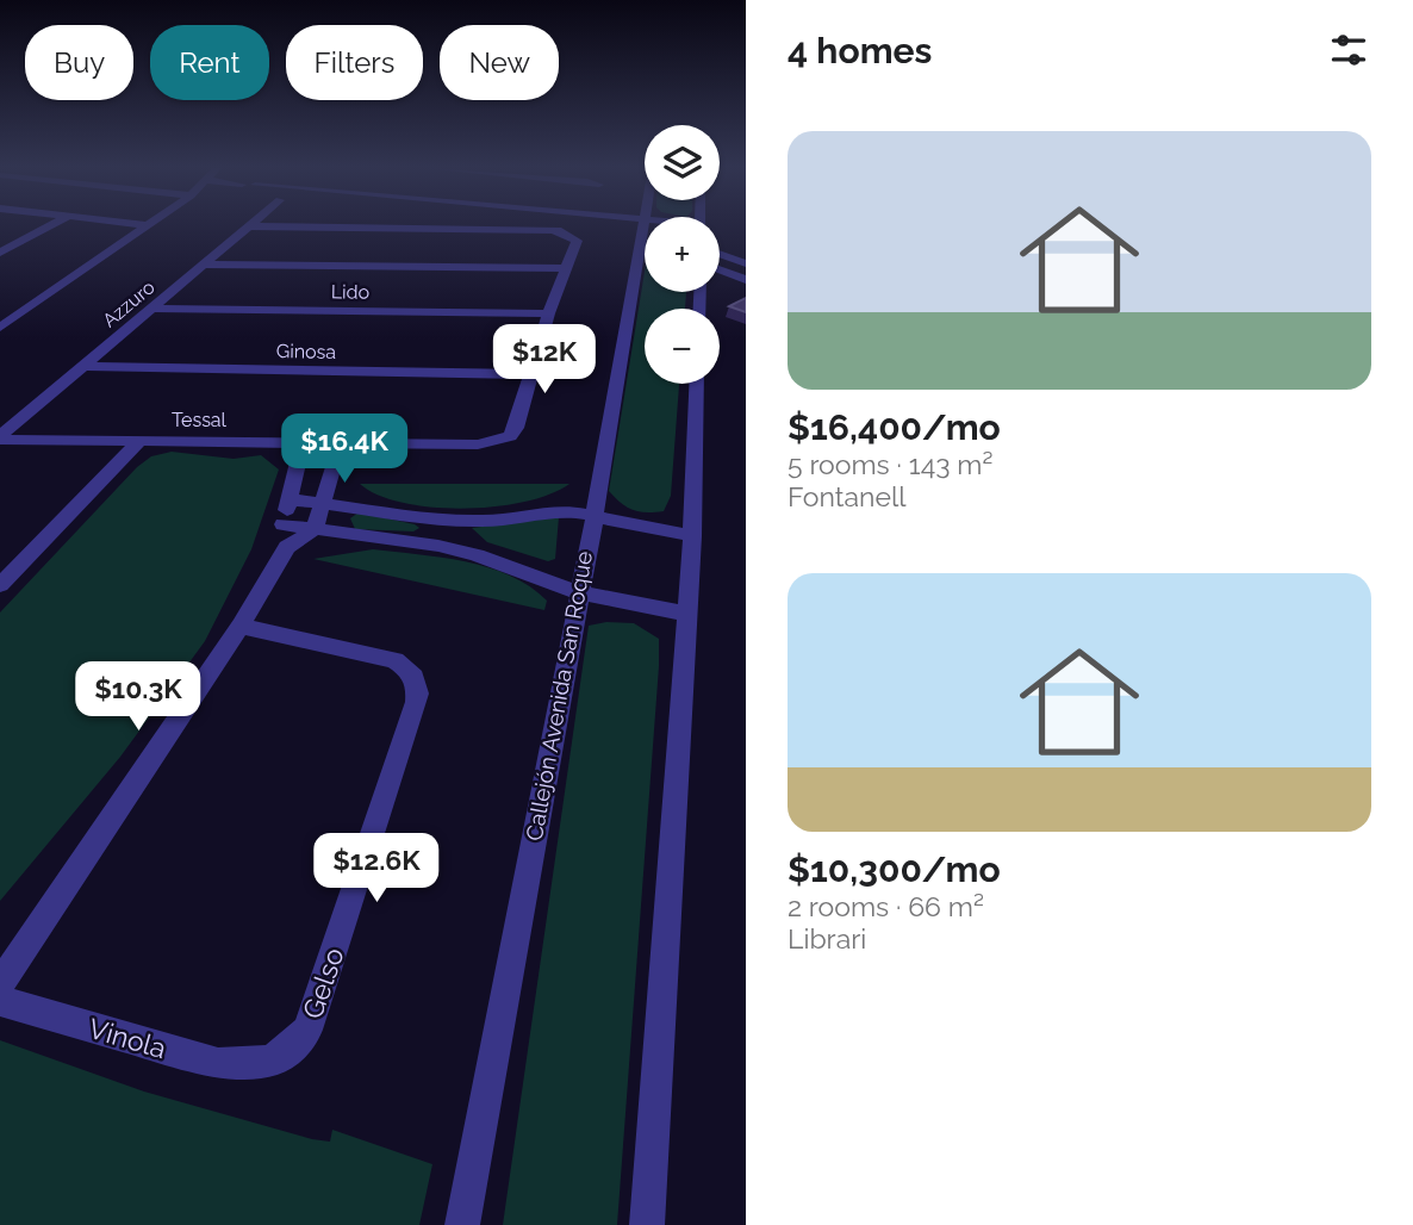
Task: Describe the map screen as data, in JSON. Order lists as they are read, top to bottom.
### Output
{
  "streets": {
    "street": [
      "Lido",
      "Azzuro",
      "Ginosa",
      "Tessal",
      "Callejón Avenida San Roque",
      "Gelso",
      "Vinola"
    ]
  },
  "crossings": [
    ["Lido", "Azzuro"],
    ["Azzuro", "Ginosa"],
    ["Azzuro", "Tessal"],
    ["Ginosa", "Tessal"],
    ["Gelso", "Vinola"]
  ],
  "page": {
    "heading": "4 homes",
    "chip": [
      "Buy",
      "Rent",
      "Filters",
      "New"
    ],
    "list": [
      {
        "name": "$16,400/mo",
        "note": "5 rooms · 143 m² · Fontanell"
      },
      {
        "name": "$10,300/mo",
        "note": "2 rooms · 66 m² · Librari"
      }
    ],
    "map_buttons": ["+", "−"],
    "price": [
      "$12K",
      "$16.4K",
      "$10.3K",
      "$12.6K"
    ]
  }
}
